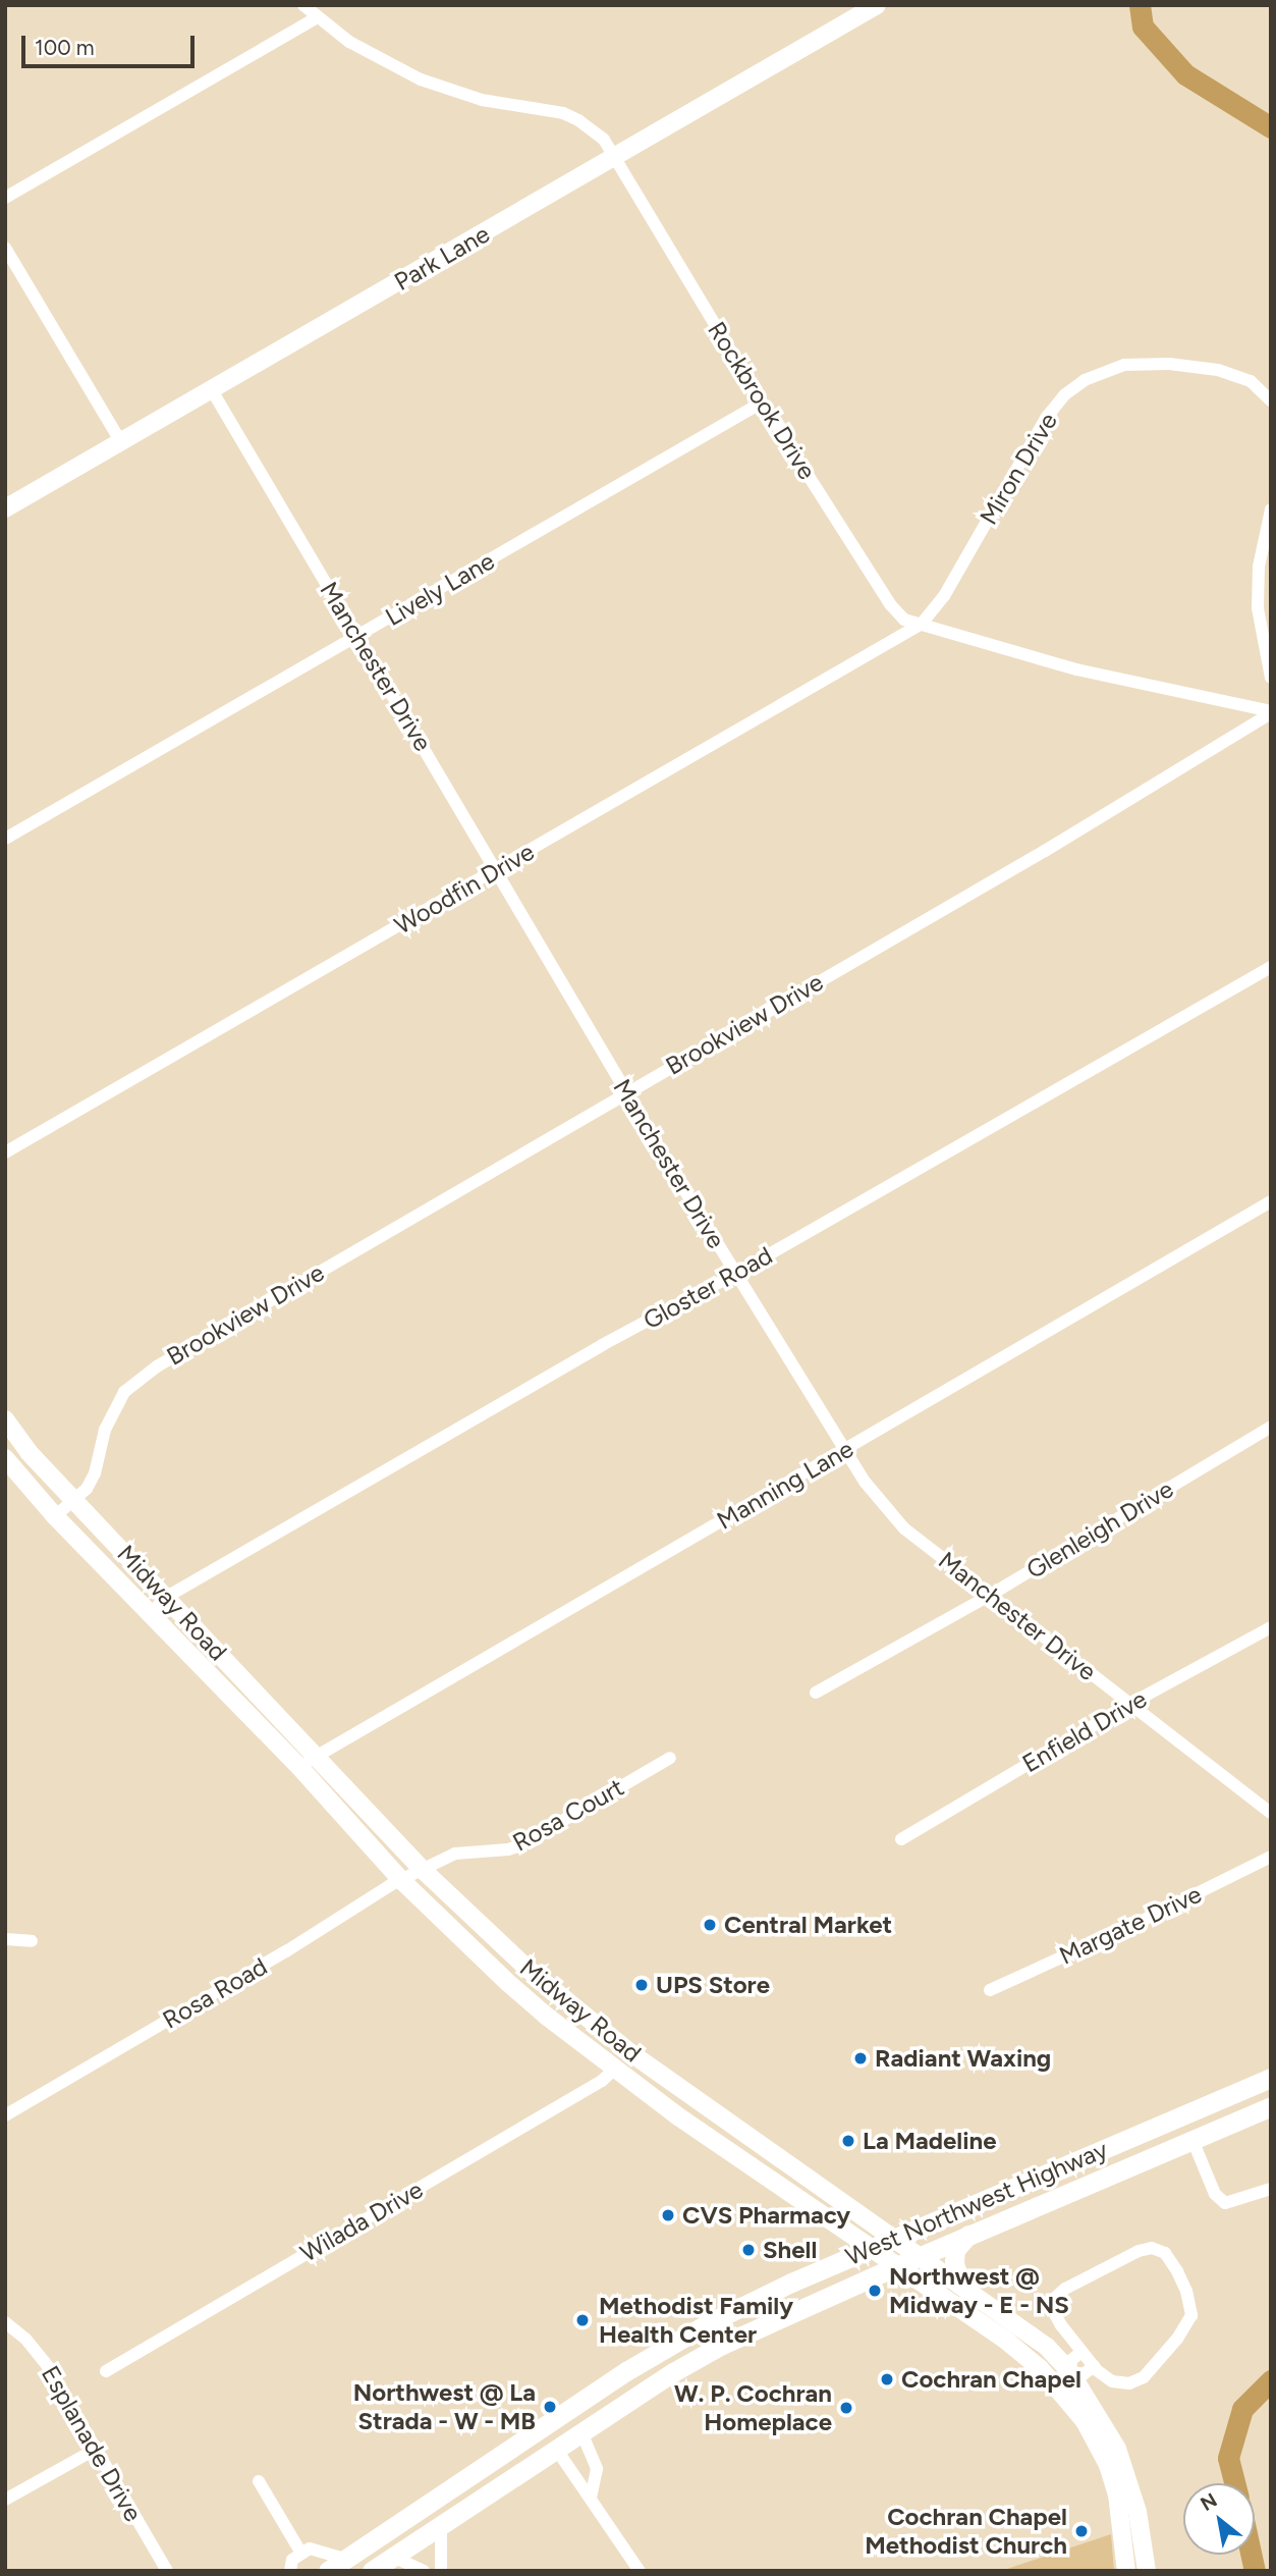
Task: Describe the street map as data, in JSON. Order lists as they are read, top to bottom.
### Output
{
  "streets": {
    "main road": ["Park Lane", "Midway Road", "West Northwest Highway"],
    "street": [
      "Rockbrook Drive",
      "Miron Drive",
      "Lively Lane",
      "Manchester Drive",
      "Woodfin Drive",
      "Brookview Drive",
      "Gloster Road",
      "Manning Lane",
      "Glenleigh Drive",
      "Enfield Drive",
      "Rosa Court",
      "Margate Drive",
      "Rosa Road",
      "Wilada Drive",
      "Esplanade Drive"
    ]
  },
  "crossings": [
    ["Park Lane", "Rockbrook Drive"],
    ["Park Lane", "Manchester Drive"],
    ["Rockbrook Drive", "Miron Drive"],
    ["Rockbrook Drive", "Lively Lane"],
    ["Rockbrook Drive", "Woodfin Drive"],
    ["Rockbrook Drive", "Brookview Drive"],
    ["Miron Drive", "Woodfin Drive"],
    ["Lively Lane", "Manchester Drive"],
    ["Manchester Drive", "Woodfin Drive"],
    ["Manchester Drive", "Brookview Drive"],
    ["Manchester Drive", "Gloster Road"],
    ["Manchester Drive", "Manning Lane"],
    ["Manchester Drive", "Glenleigh Drive"],
    ["Manchester Drive", "Enfield Drive"],
    ["Brookview Drive", "Midway Road"],
    ["Gloster Road", "Midway Road"],
    ["Manning Lane", "Midway Road"],
    ["Midway Road", "Rosa Court"],
    ["Midway Road", "Rosa Road"],
    ["Midway Road", "West Northwest Highway"],
    ["Midway Road", "Wilada Drive"],
    ["Rosa Court", "Rosa Road"]
  ],
  "places": [
    "Central Market",
    "UPS Store",
    "Radiant Waxing",
    "La Madeline",
    "CVS Pharmacy",
    "Shell",
    "Northwest @ Midway - E - NS",
    "Methodist Family Health Center",
    "Cochran Chapel",
    "Northwest @ La Strada - W - MB",
    "W. P. Cochran Homeplace",
    "Cochran Chapel Methodist Church"
  ],
  "scale_bar": "100 m",
  "north": "top left"
}
